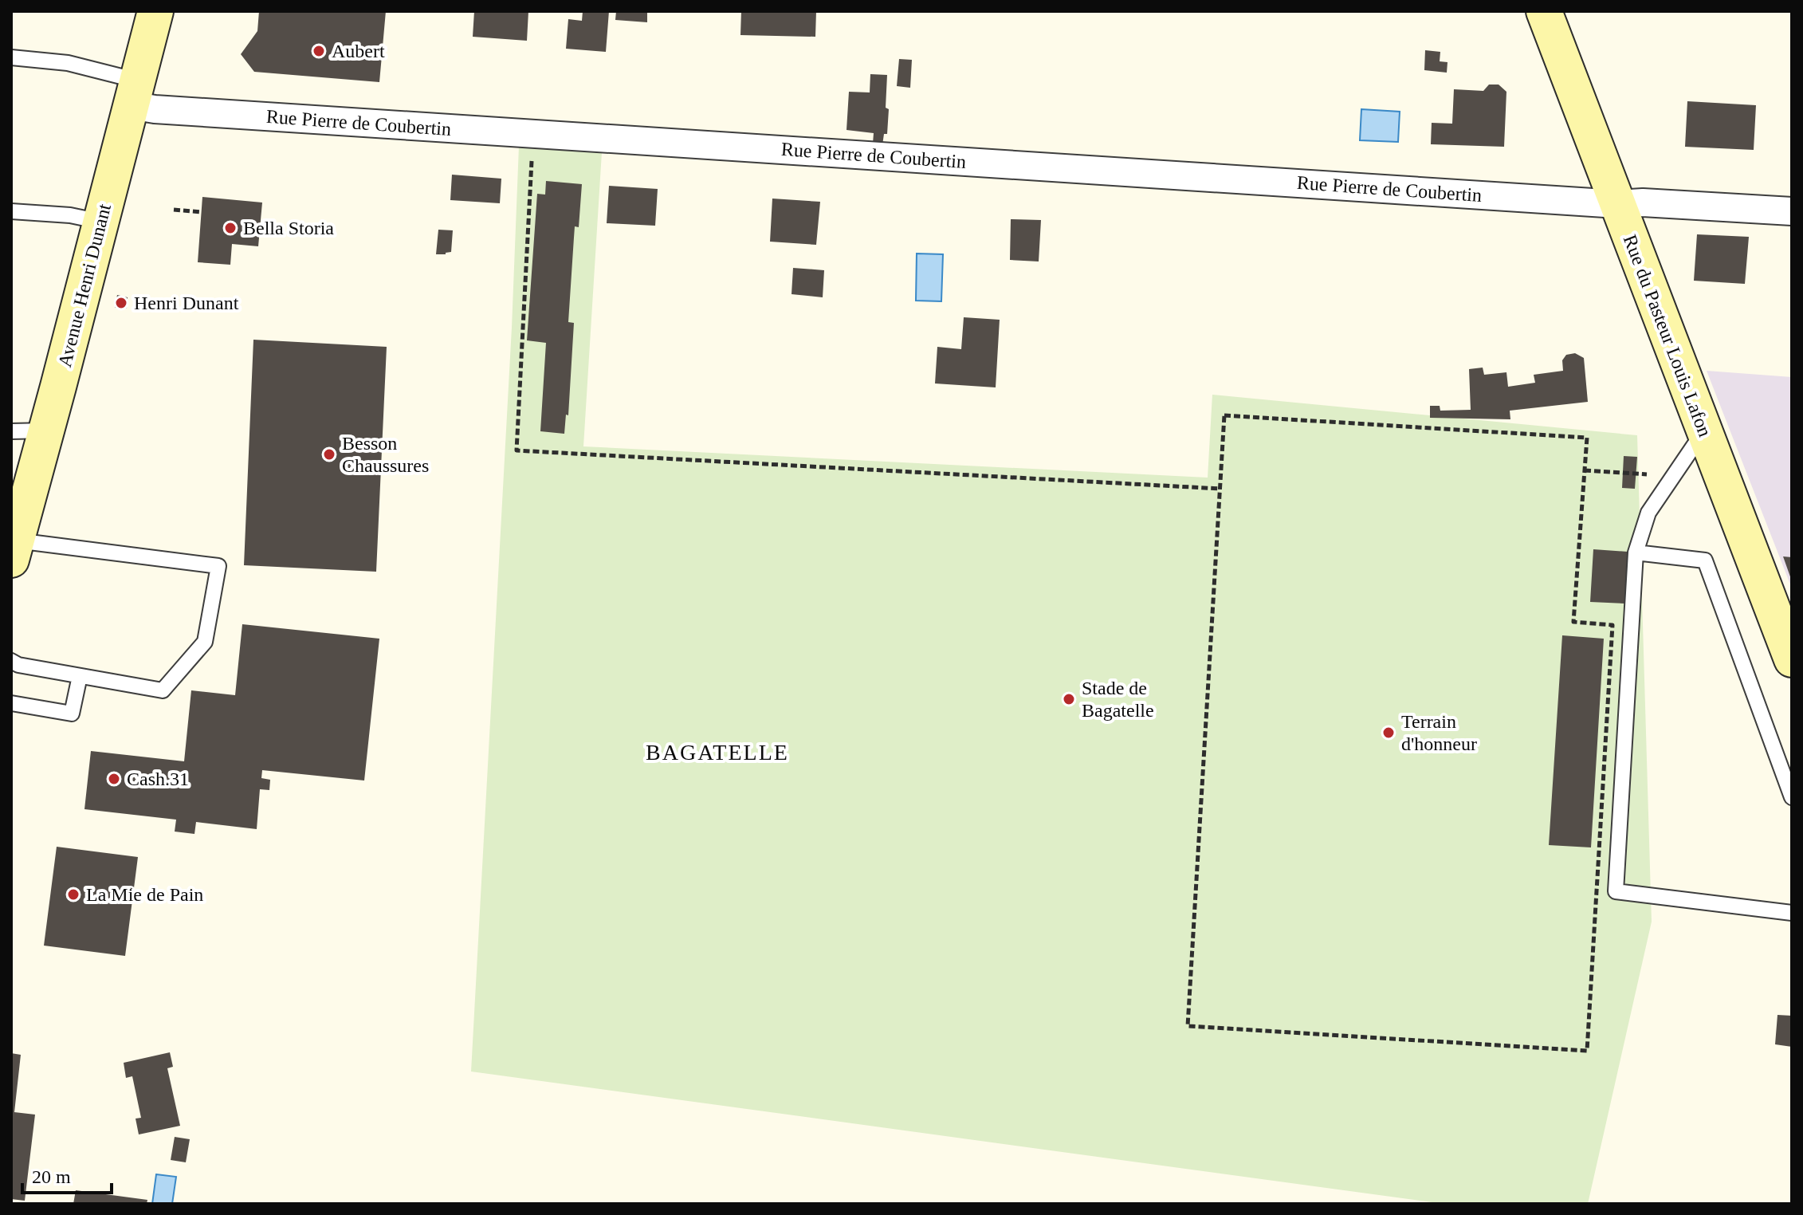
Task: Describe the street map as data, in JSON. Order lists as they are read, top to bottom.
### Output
{
  "streets": {
    "main road": ["Avenue Henri Dunant", "Rue du Pasteur Louis Lafon"],
    "street": ["Rue Pierre de Coubertin"]
  },
  "crossings": [
    ["Rue Pierre de Coubertin", "Avenue Henri Dunant"],
    ["Rue Pierre de Coubertin", "Rue du Pasteur Louis Lafon"]
  ],
  "districts": ["BAGATELLE"],
  "places": [
    "Aubert",
    "Bella Storia",
    "Henri Dunant",
    "Besson Chaussures",
    "Stade de Bagatelle",
    "Terrain d'honneur",
    "Cash.31",
    "La Mie de Pain"
  ],
  "scale_bar": "20 m"
}
